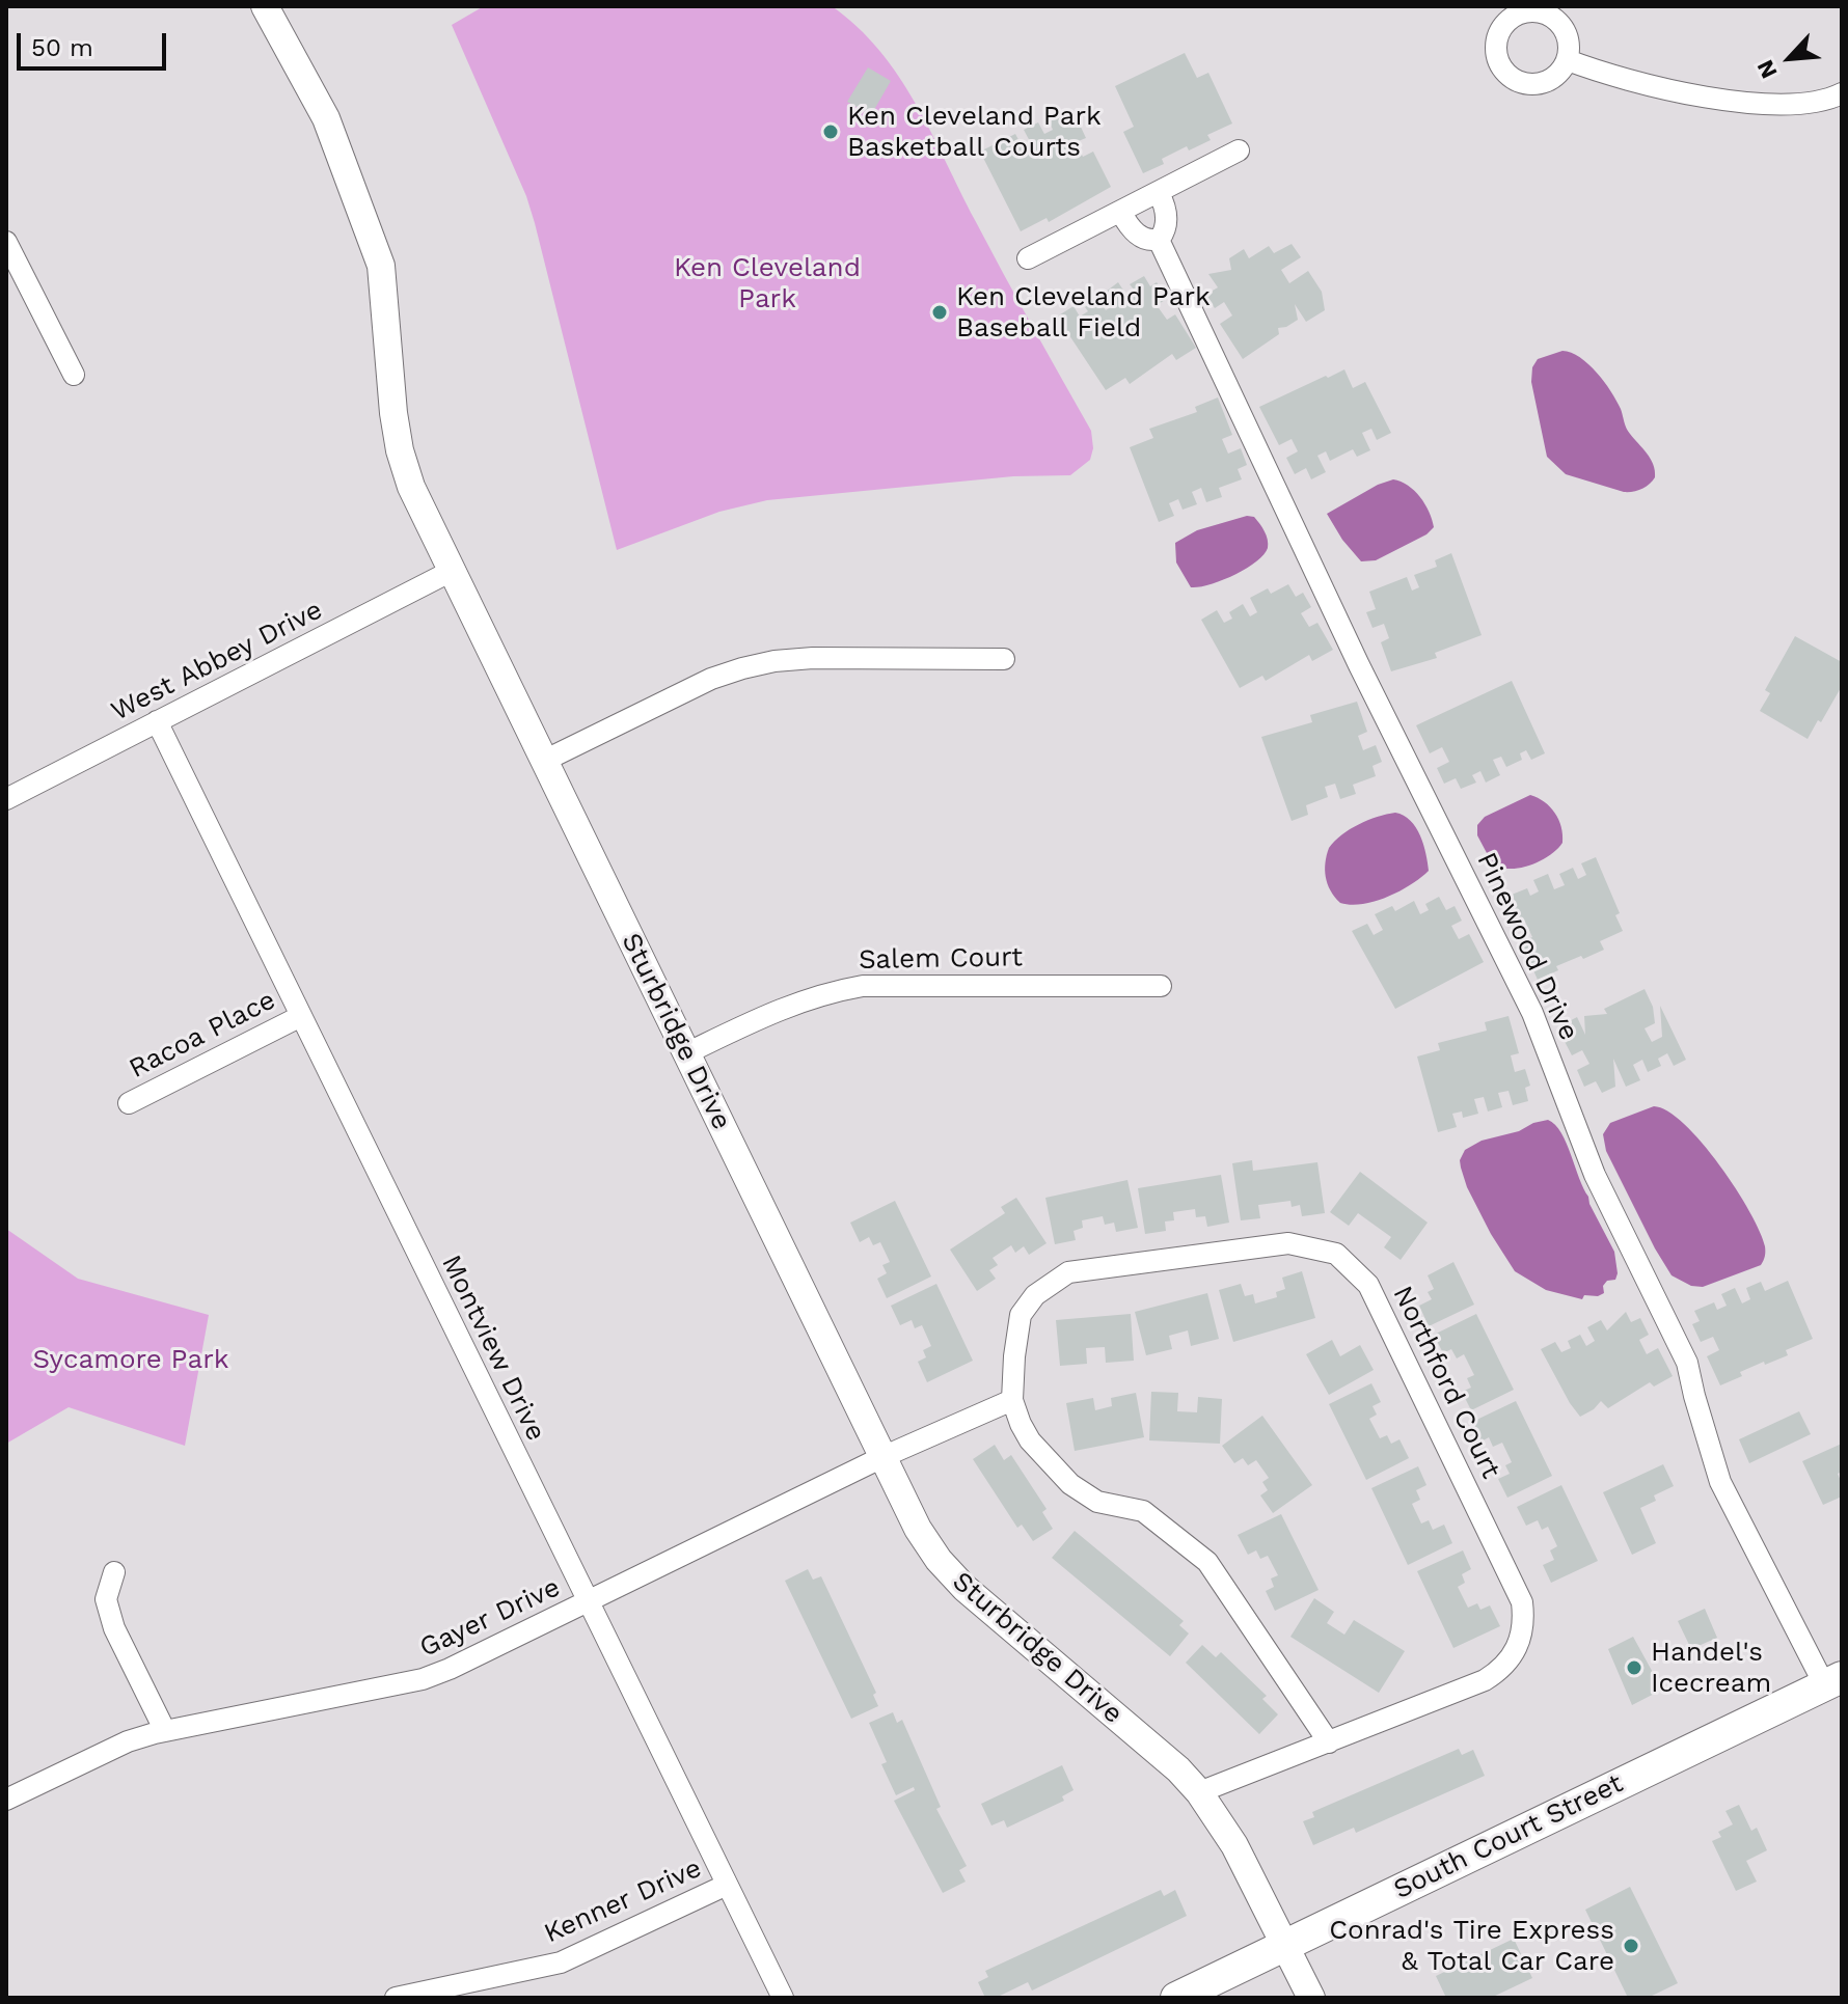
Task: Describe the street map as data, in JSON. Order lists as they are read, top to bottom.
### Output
{
  "streets": {
    "main road": ["South Court Street"],
    "street": [
      "West Abbey Drive",
      "Pinewood Drive",
      "Salem Court",
      "Sturbridge Drive",
      "Racoa Place",
      "Montview Drive",
      "Northford Court",
      "Gayer Drive",
      "Kenner Drive"
    ]
  },
  "crossings": [
    ["West Abbey Drive", "Sturbridge Drive"],
    ["West Abbey Drive", "Montview Drive"],
    ["Pinewood Drive", "South Court Street"],
    ["Salem Court", "Sturbridge Drive"],
    ["Sturbridge Drive", "Northford Court"],
    ["Sturbridge Drive", "Gayer Drive"],
    ["Sturbridge Drive", "South Court Street"],
    ["Racoa Place", "Montview Drive"],
    ["Montview Drive", "Gayer Drive"],
    ["Montview Drive", "Kenner Drive"]
  ],
  "parks": ["Ken Cleveland Park", "Sycamore Park"],
  "places": [
    "Ken Cleveland Park Basketball Courts",
    "Ken Cleveland Park Baseball Field",
    "Handel's Icecream",
    "Conrad's Tire Express & Total Car Care"
  ],
  "scale_bar": "50 m",
  "north": "bottom left"
}
